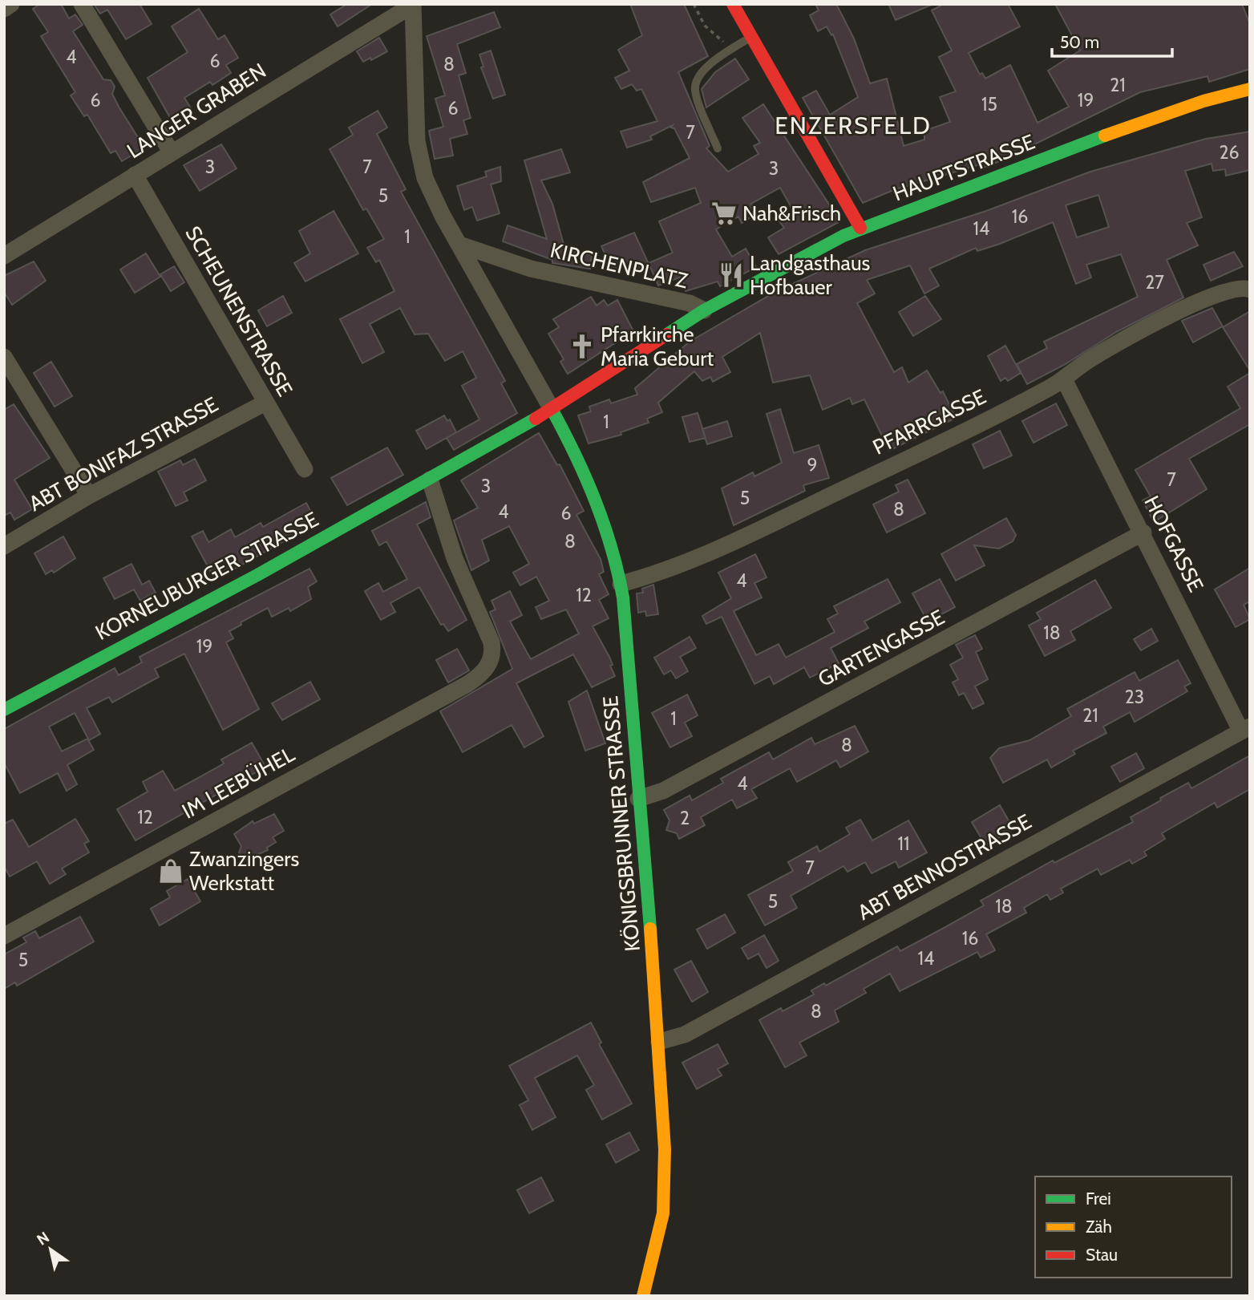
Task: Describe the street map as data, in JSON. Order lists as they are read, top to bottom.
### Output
{
  "streets": {
    "street": [
      "LANGER GRABEN",
      "HAUPTSTRASSE",
      "KIRCHENPLATZ",
      "SCHEUNENSTRASSE",
      "PFARRGASSE",
      "ABT BONIFAZ STRASSE",
      "HOFGASSE",
      "KORNEUBURGER STRASSE",
      "GARTENGASSE",
      "IM LEEBÜHEL",
      "KÖNIGSBRUNNER STRASSE",
      "ABT BENNOSTRASSE"
    ]
  },
  "crossings": [
    ["LANGER GRABEN", "SCHEUNENSTRASSE"],
    ["HAUPTSTRASSE", "KIRCHENPLATZ"],
    ["KIRCHENPLATZ", "KORNEUBURGER STRASSE"],
    ["KIRCHENPLATZ", "KÖNIGSBRUNNER STRASSE"],
    ["SCHEUNENSTRASSE", "ABT BONIFAZ STRASSE"],
    ["PFARRGASSE", "HOFGASSE"],
    ["PFARRGASSE", "KÖNIGSBRUNNER STRASSE"],
    ["HOFGASSE", "GARTENGASSE"],
    ["HOFGASSE", "ABT BENNOSTRASSE"],
    ["KORNEUBURGER STRASSE", "IM LEEBÜHEL"],
    ["KORNEUBURGER STRASSE", "KÖNIGSBRUNNER STRASSE"],
    ["GARTENGASSE", "KÖNIGSBRUNNER STRASSE"],
    ["KÖNIGSBRUNNER STRASSE", "ABT BENNOSTRASSE"]
  ],
  "districts": ["ENZERSFELD"],
  "places": {
    "supermarket": ["Nah&Frisch"],
    "restaurant": ["Landgasthaus Hofbauer"],
    "church": ["Pfarrkirche Maria Geburt"],
    "shop": ["Zwanzingers Werkstatt"]
  },
  "house_numbers": [
    "4",
    "6",
    "8",
    "21",
    "6",
    "19",
    "15",
    "6",
    "7",
    "26",
    "3",
    "7",
    "3",
    "5",
    "16",
    "14",
    "1",
    "27",
    "1",
    "9",
    "7",
    "3",
    "5",
    "8",
    "4",
    "6",
    "8",
    "4",
    "12",
    "18",
    "19",
    "23",
    "21",
    "1",
    "8",
    "4",
    "12",
    "2",
    "11",
    "7",
    "5",
    "18",
    "16",
    "14",
    "5",
    "8"
  ],
  "legend": ["Frei", "Zäh", "Stau"],
  "scale_bar": "50 m",
  "north": "top left"
}
